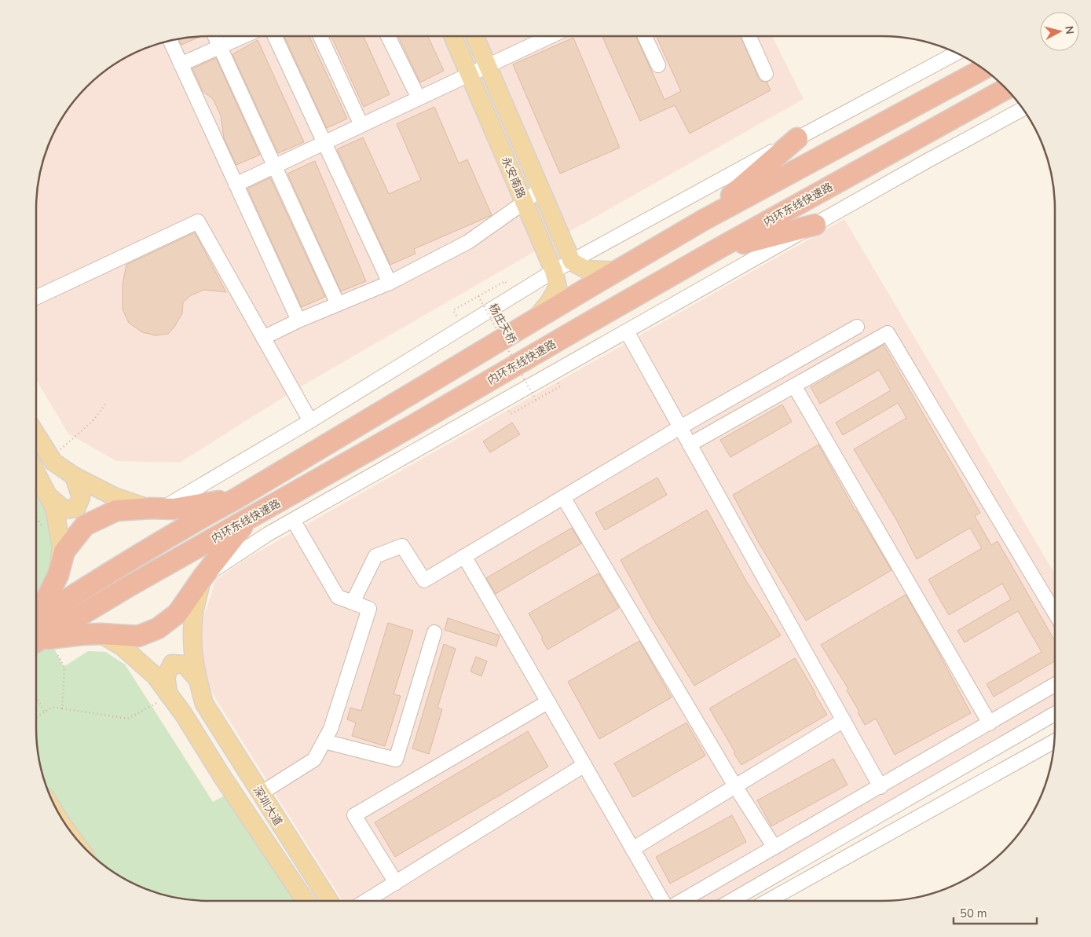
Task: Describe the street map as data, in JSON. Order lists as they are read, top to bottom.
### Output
{
  "streets": {
    "highway": ["内环东线快速路"],
    "main road": ["永安南路", "深圳大道"],
    "path": ["杨庄天桥"]
  },
  "scale_bar": "50 m",
  "north": "right"
}
